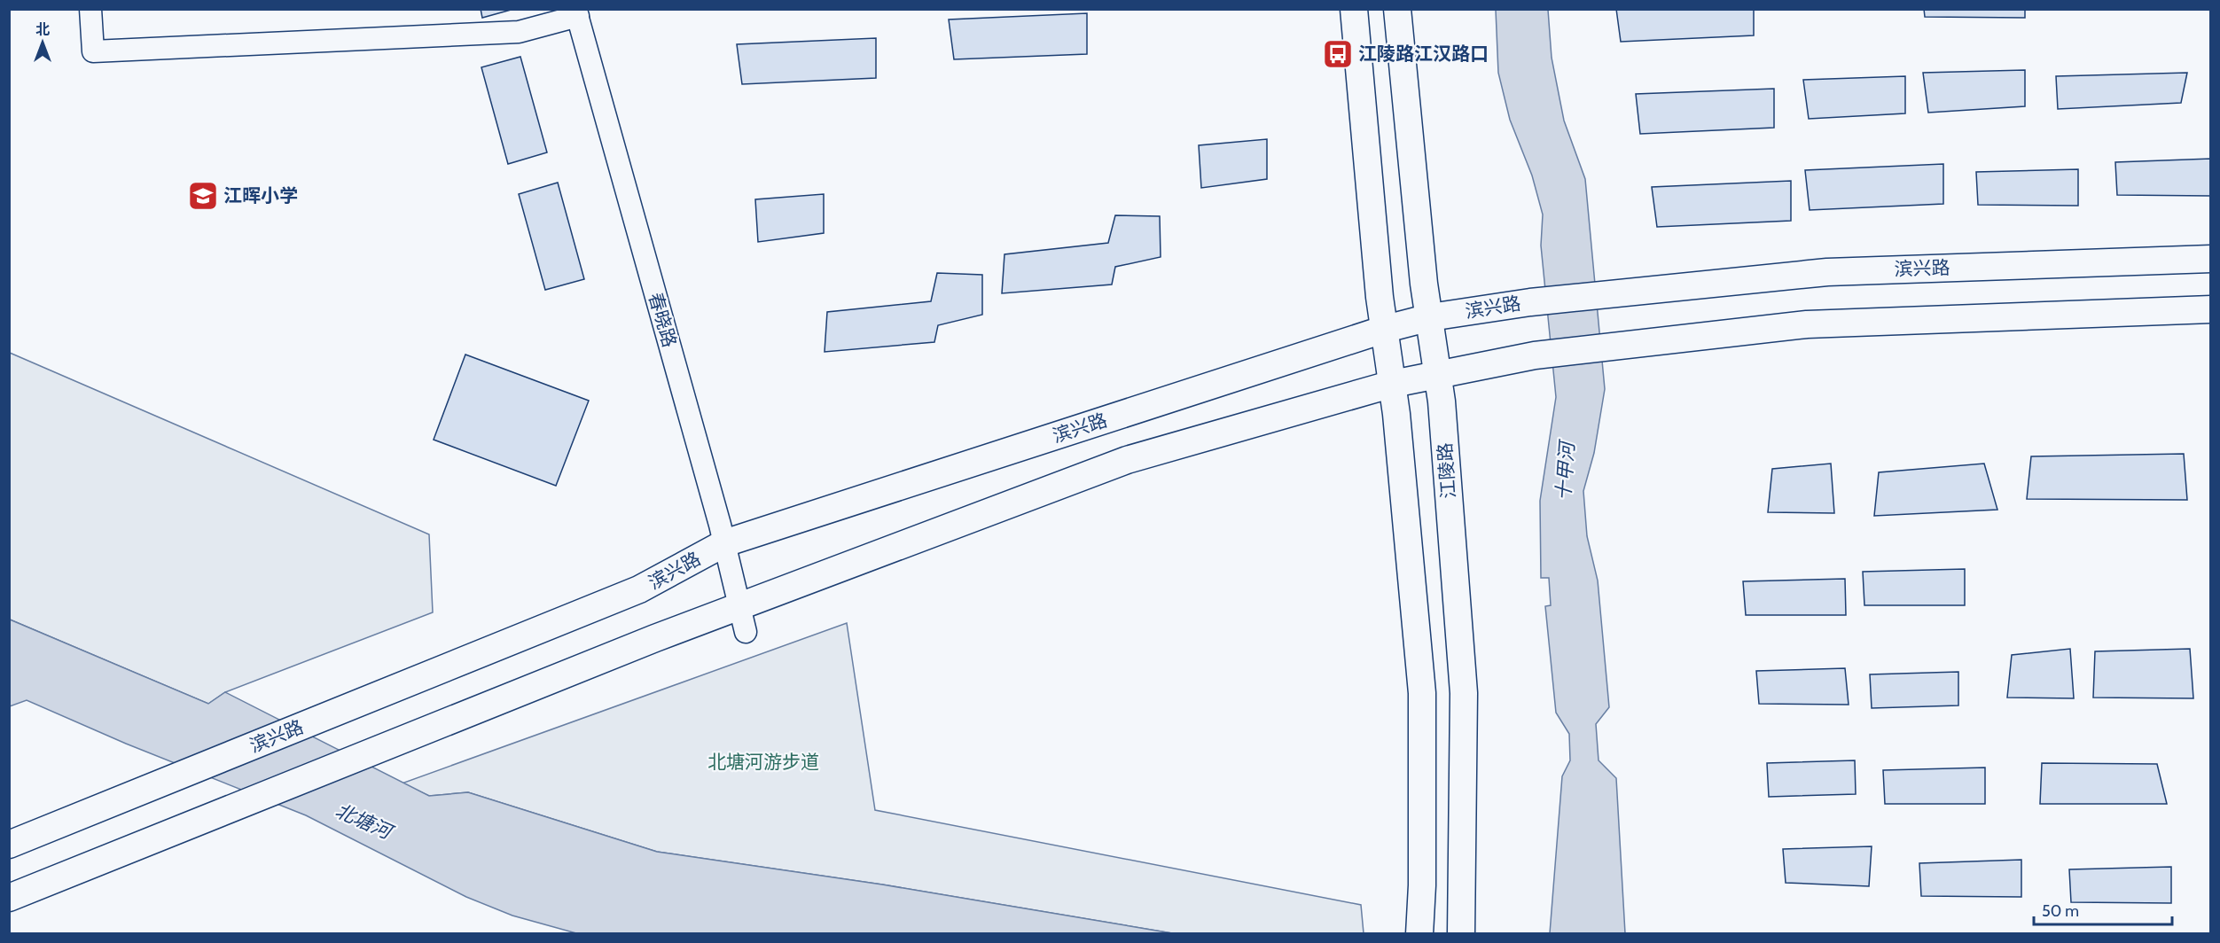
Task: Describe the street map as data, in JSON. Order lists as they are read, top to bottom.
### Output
{
  "streets": {
    "main road": ["滨兴路", "江陵路"],
    "street": ["春晓路"]
  },
  "crossings": [
    ["滨兴路", "春晓路"],
    ["滨兴路", "江陵路"]
  ],
  "water": ["十甲河", "北塘河"],
  "parks": ["北塘河游步道"],
  "places": {
    "bus stop": ["江陵路江汉路口"],
    "school or university": ["江晖小学"]
  },
  "scale_bar": "50 m",
  "north": "top"
}
